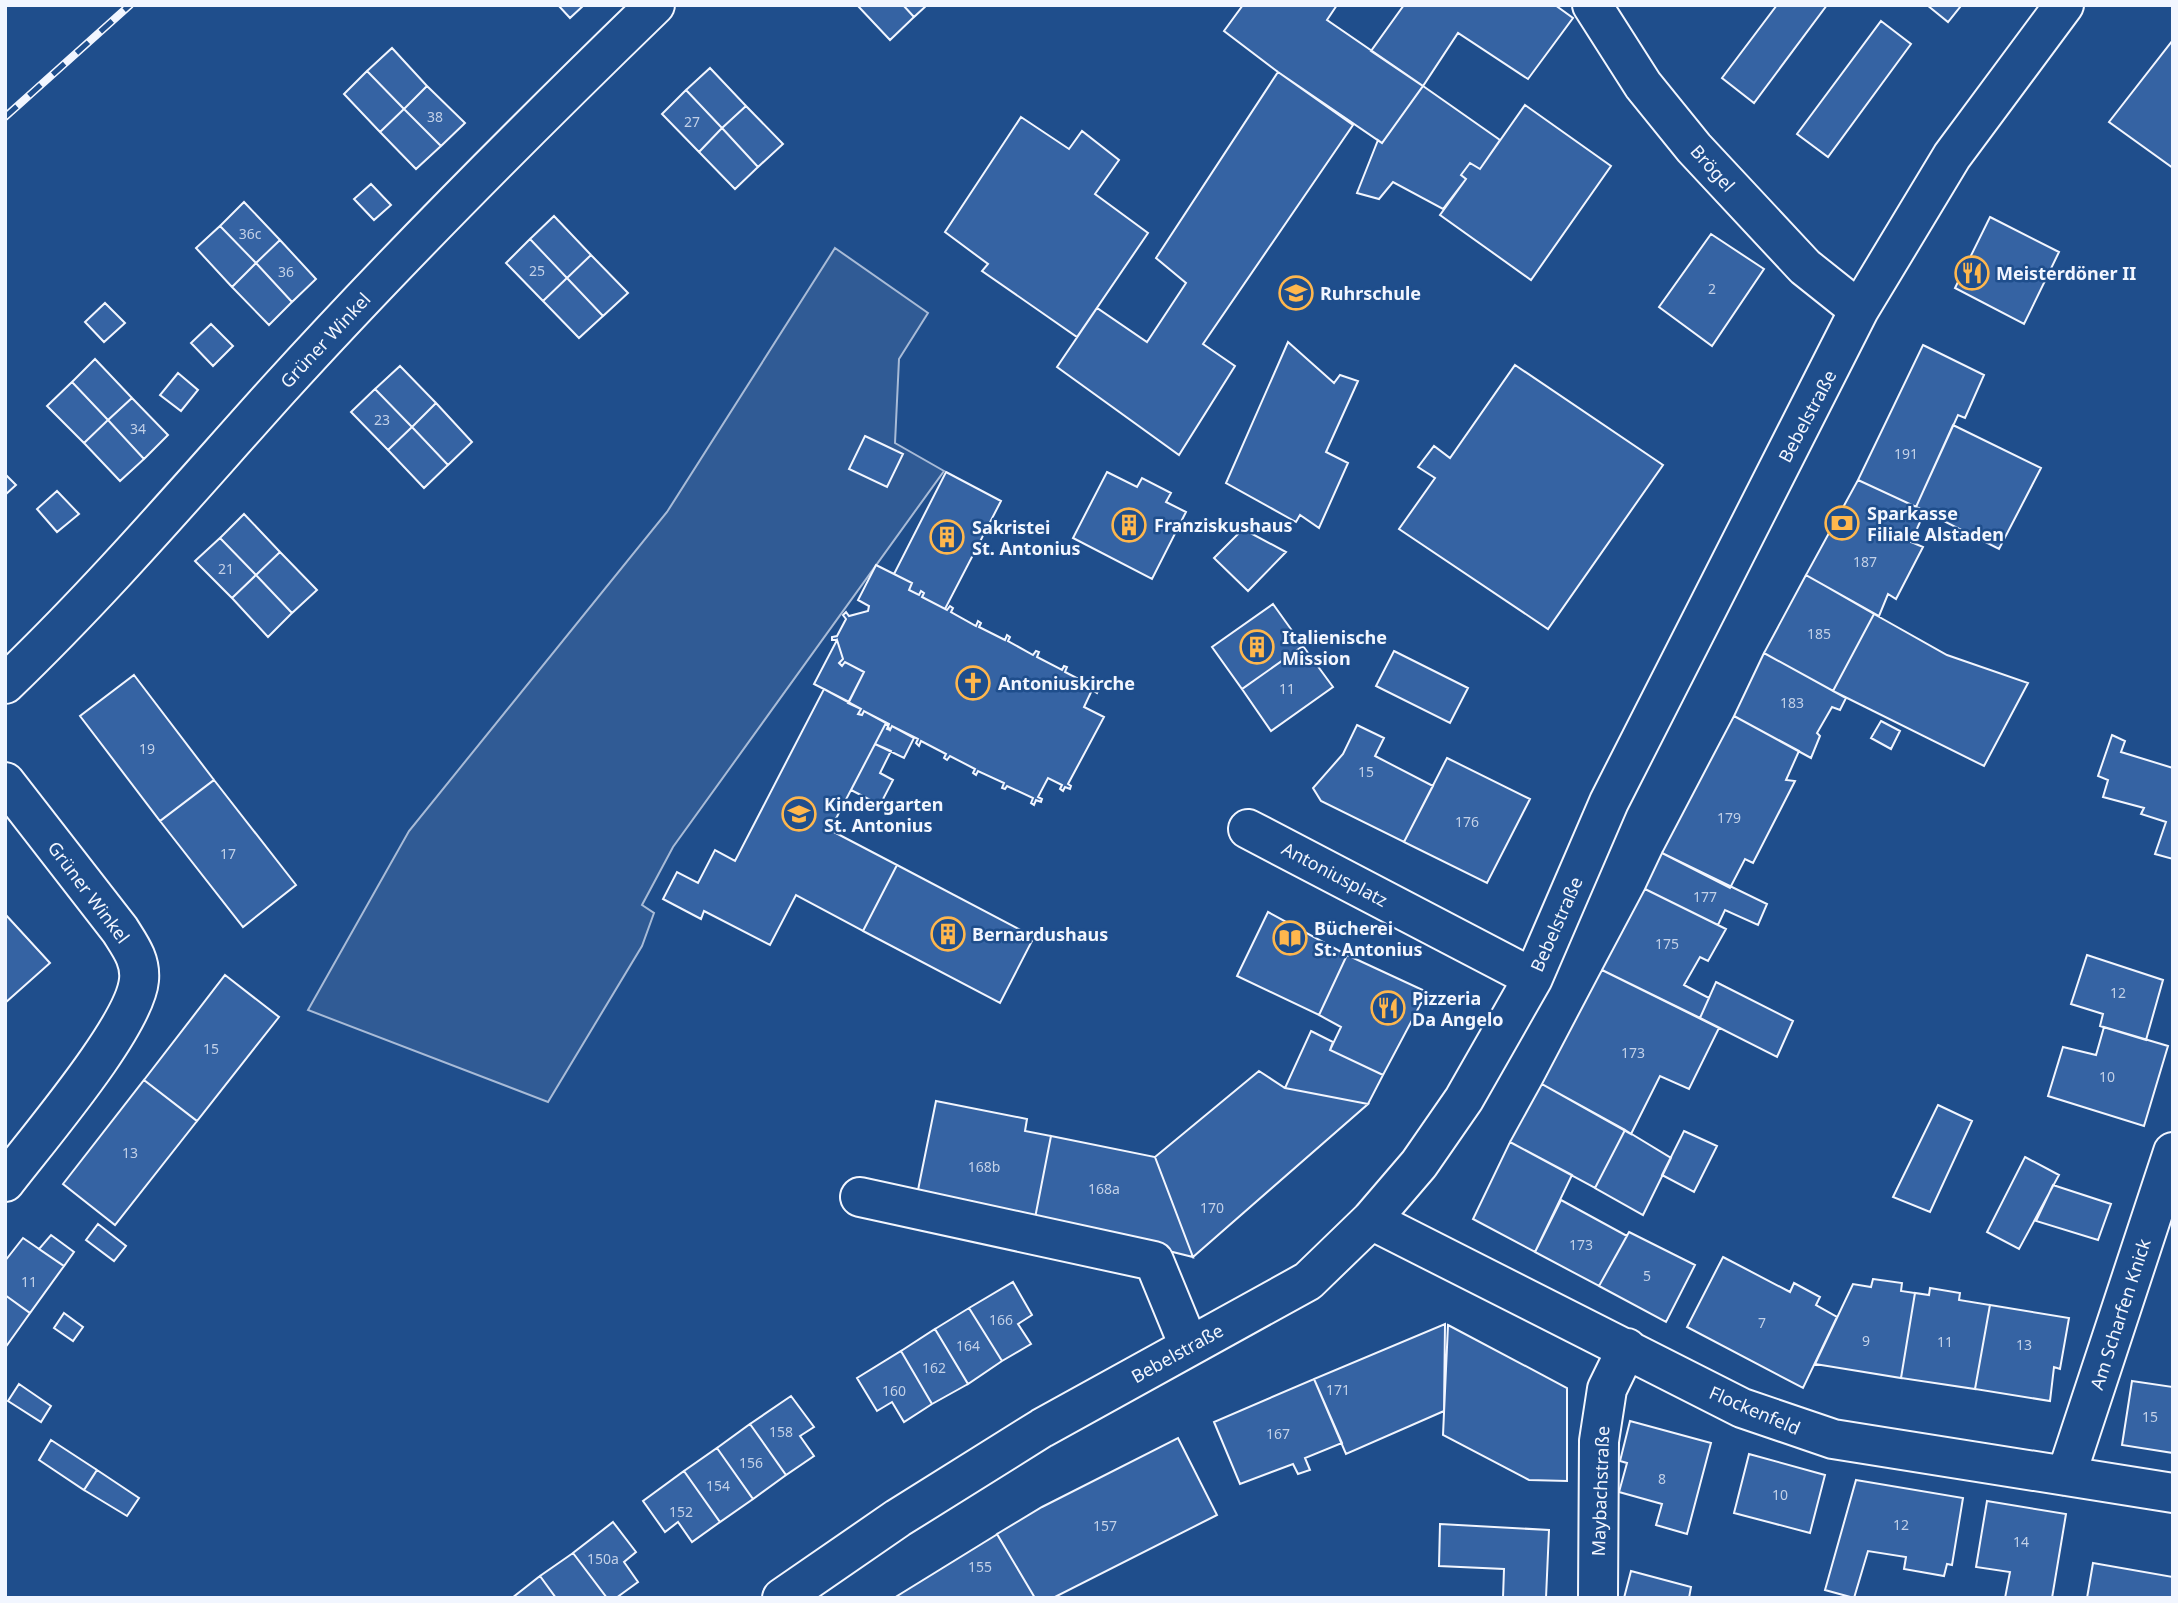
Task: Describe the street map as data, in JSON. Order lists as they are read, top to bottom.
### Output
{
  "streets": {
    "street": [
      "Brögel",
      "Grüner Winkel",
      "Bebelstraße",
      "Antoniusplatz",
      "Am Scharfen Knick",
      "Flockenfeld",
      "Maybachstraße"
    ]
  },
  "crossings": [
    ["Brögel", "Bebelstraße"],
    ["Bebelstraße", "Antoniusplatz"],
    ["Bebelstraße", "Flockenfeld"],
    ["Am Scharfen Knick", "Flockenfeld"],
    ["Flockenfeld", "Maybachstraße"]
  ],
  "places": {
    "restaurant": ["Meisterdöner II", "Pizzeria Da Angelo"],
    "school or university": ["Ruhrschule", "Kindergarten St. Antonius"],
    "bank": ["Sparkasse Filiale Alstaden"],
    "building": [
      "Franziskushaus",
      "Sakristei St. Antonius",
      "Italienische Mission",
      "Bernardushaus"
    ],
    "church": ["Antoniuskirche"],
    "library": ["Bücherei St. Antonius"]
  },
  "house_numbers": [
    "38",
    "27",
    "36c",
    "25",
    "36",
    "2",
    "23",
    "34",
    "191",
    "187",
    "21",
    "185",
    "11",
    "183",
    "19",
    "15",
    "179",
    "176",
    "17",
    "177",
    "175",
    "12",
    "15",
    "173",
    "10",
    "13",
    "168b",
    "168a",
    "170",
    "173",
    "5",
    "11",
    "166",
    "7",
    "9",
    "11",
    "13",
    "164",
    "162",
    "171",
    "160",
    "15",
    "158",
    "167",
    "156",
    "8",
    "154",
    "10",
    "152",
    "12",
    "157",
    "14",
    "150a",
    "155"
  ]
}
